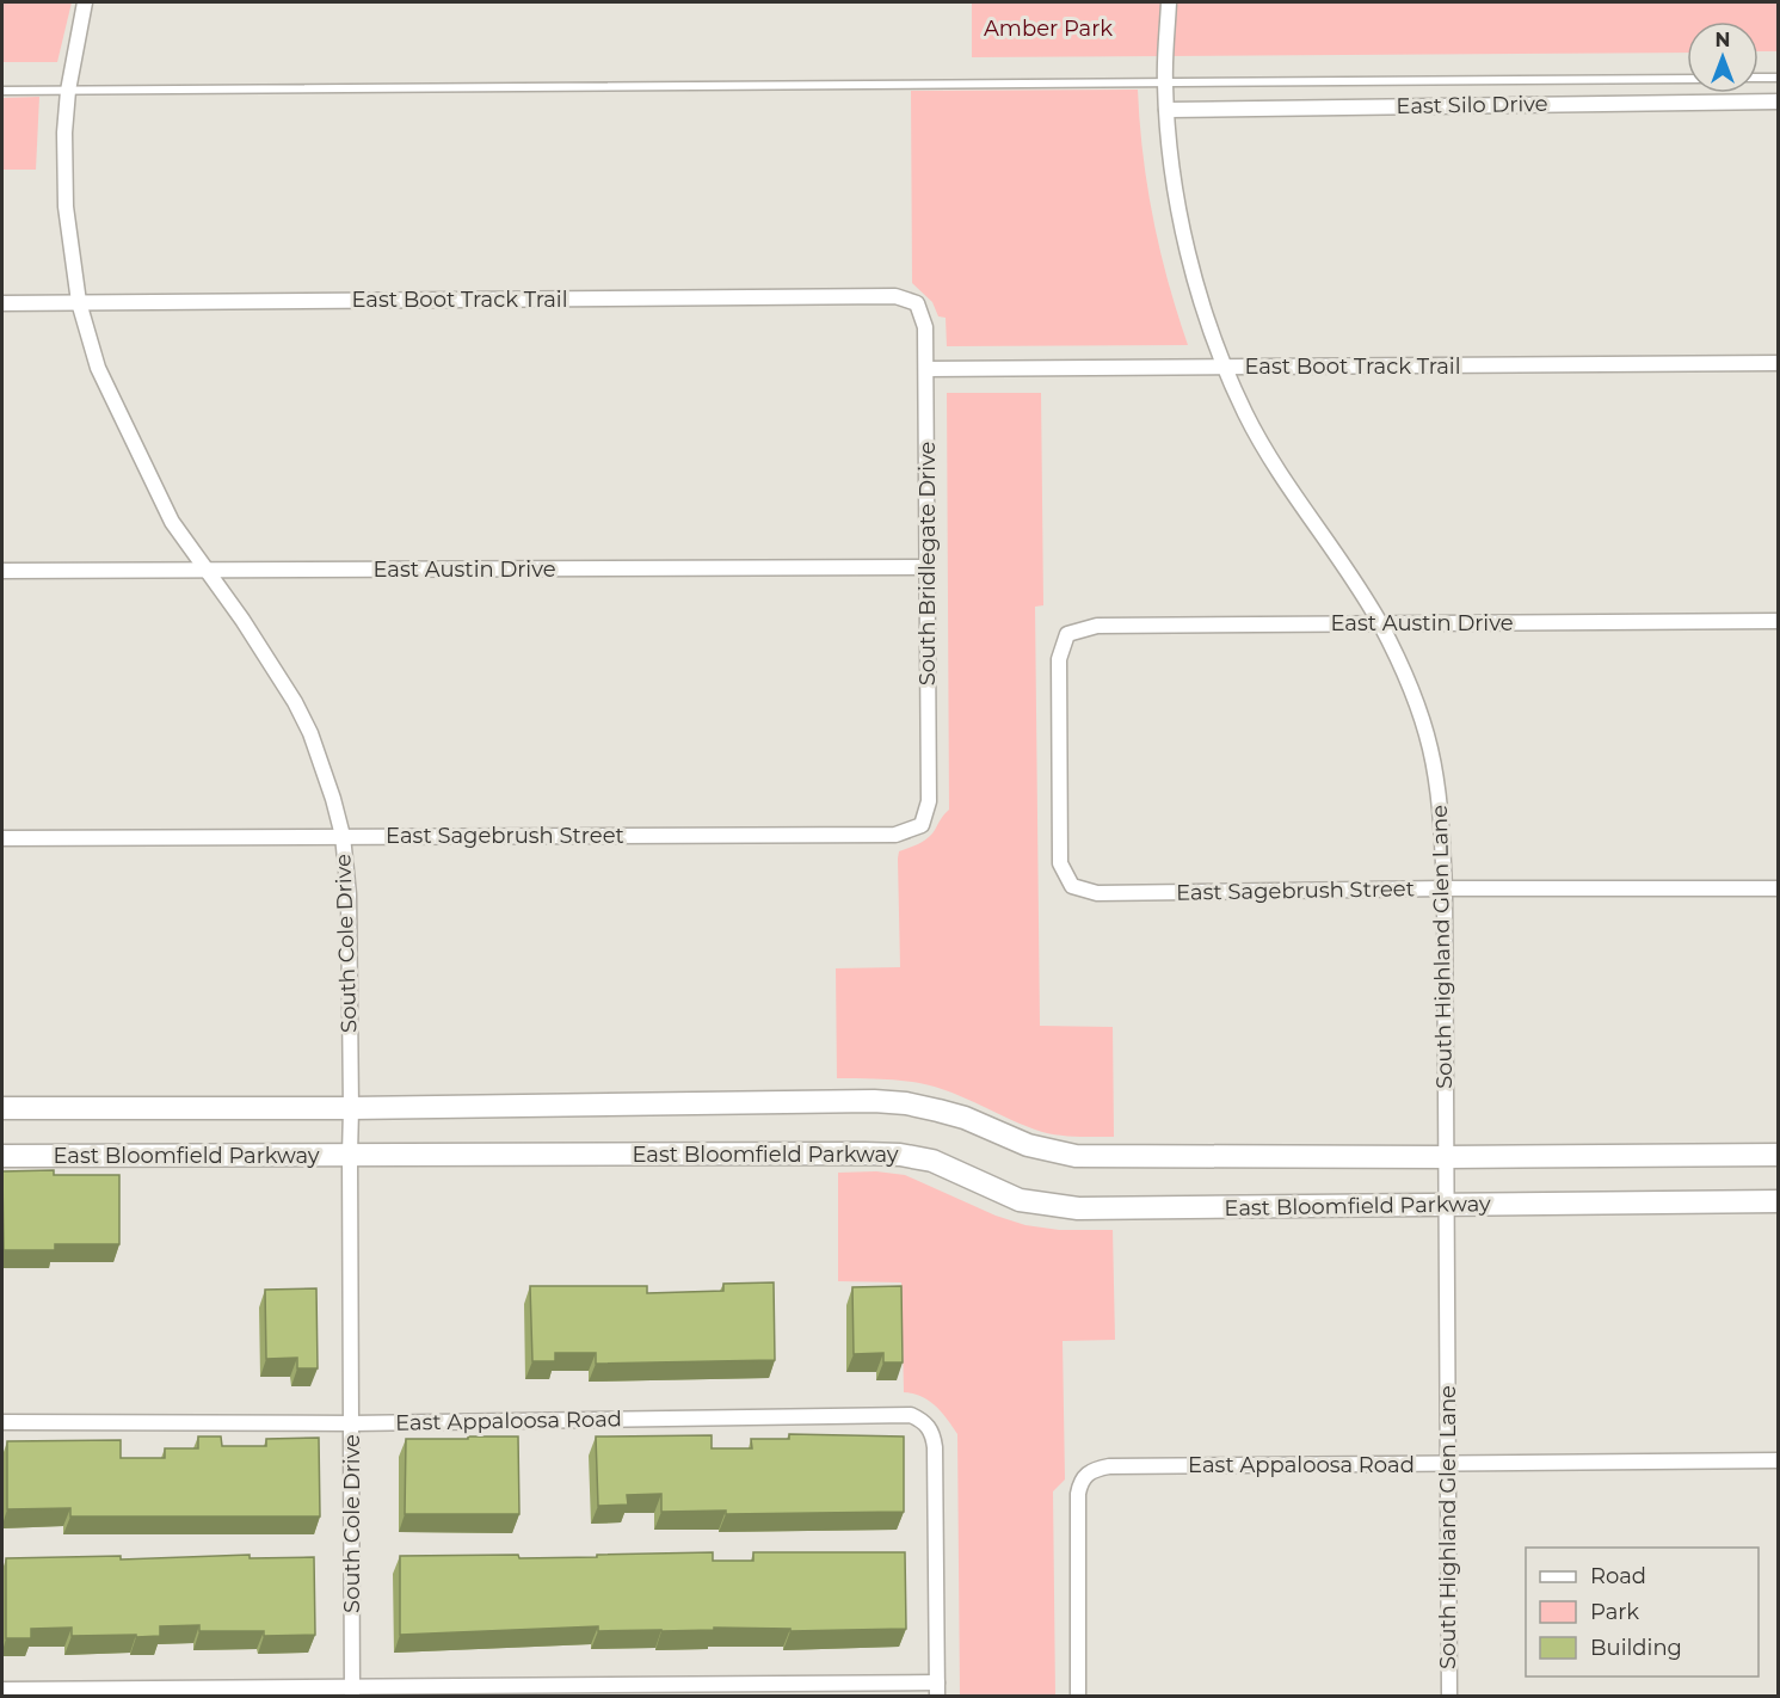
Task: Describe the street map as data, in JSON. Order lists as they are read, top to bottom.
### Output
{
  "streets": {
    "street": [
      "East Silo Drive",
      "East Boot Track Trail",
      "South Bridlegate Drive",
      "East Austin Drive",
      "East Sagebrush Street",
      "South Cole Drive",
      "South Highland Glen Lane",
      "East Bloomfield Parkway",
      "East Appaloosa Road"
    ]
  },
  "crossings": [
    ["East Silo Drive", "South Highland Glen Lane"],
    ["East Boot Track Trail", "South Bridlegate Drive"],
    ["East Boot Track Trail", "South Cole Drive"],
    ["East Boot Track Trail", "South Highland Glen Lane"],
    ["South Bridlegate Drive", "East Austin Drive"],
    ["South Bridlegate Drive", "East Sagebrush Street"],
    ["East Austin Drive", "East Sagebrush Street"],
    ["East Austin Drive", "South Cole Drive"],
    ["East Austin Drive", "South Highland Glen Lane"],
    ["East Sagebrush Street", "South Cole Drive"],
    ["East Sagebrush Street", "South Highland Glen Lane"],
    ["South Cole Drive", "East Bloomfield Parkway"],
    ["South Cole Drive", "East Appaloosa Road"],
    ["South Highland Glen Lane", "East Bloomfield Parkway"],
    ["South Highland Glen Lane", "East Appaloosa Road"]
  ],
  "parks": ["Amber Park"],
  "legend": ["Road", "Park", "Building"],
  "north": "top"
}
